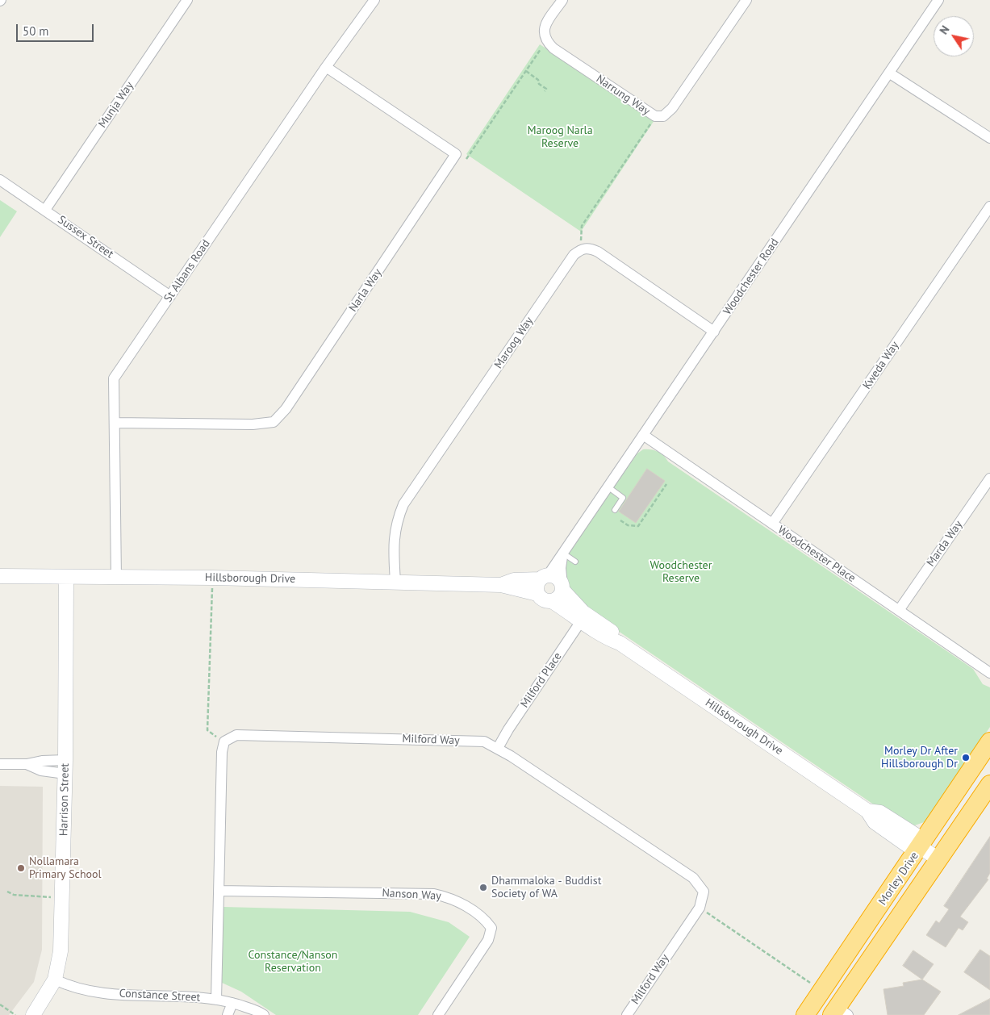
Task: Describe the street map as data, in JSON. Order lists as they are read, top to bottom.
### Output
{
  "streets": {
    "highway": ["Morley Drive"],
    "street": [
      "Narrung Way",
      "Munja Way",
      "Sussex Street",
      "St Albans Road",
      "Woodchester Road",
      "Narla Way",
      "Maroog Way",
      "Kweda Way",
      "Marda Way",
      "Woodchester Place",
      "Hillsborough Drive",
      "Milford Place",
      "Milford Way",
      "Harrison Street",
      "Nanson Way",
      "Constance Street"
    ]
  },
  "crossings": [
    ["Munja Way", "Sussex Street"],
    ["Sussex Street", "St Albans Road"],
    ["St Albans Road", "Narla Way"],
    ["St Albans Road", "Hillsborough Drive"],
    ["Woodchester Road", "Woodchester Place"],
    ["Woodchester Road", "Hillsborough Drive"],
    ["Maroog Way", "Hillsborough Drive"],
    ["Kweda Way", "Woodchester Place"],
    ["Marda Way", "Woodchester Place"],
    ["Hillsborough Drive", "Milford Place"],
    ["Hillsborough Drive", "Harrison Street"],
    ["Hillsborough Drive", "Morley Drive"],
    ["Milford Place", "Milford Way"],
    ["Harrison Street", "Constance Street"]
  ],
  "parks": ["Maroog Narla Reserve", "Woodchester Reserve", "Constance/Nanson Reservation"],
  "places": ["Morley Dr After Hillsborough Dr", "Nollamara Primary School", "Dhammaloka - Buddist Society of WA"],
  "scale_bar": "50 m",
  "north": "top left"
}
